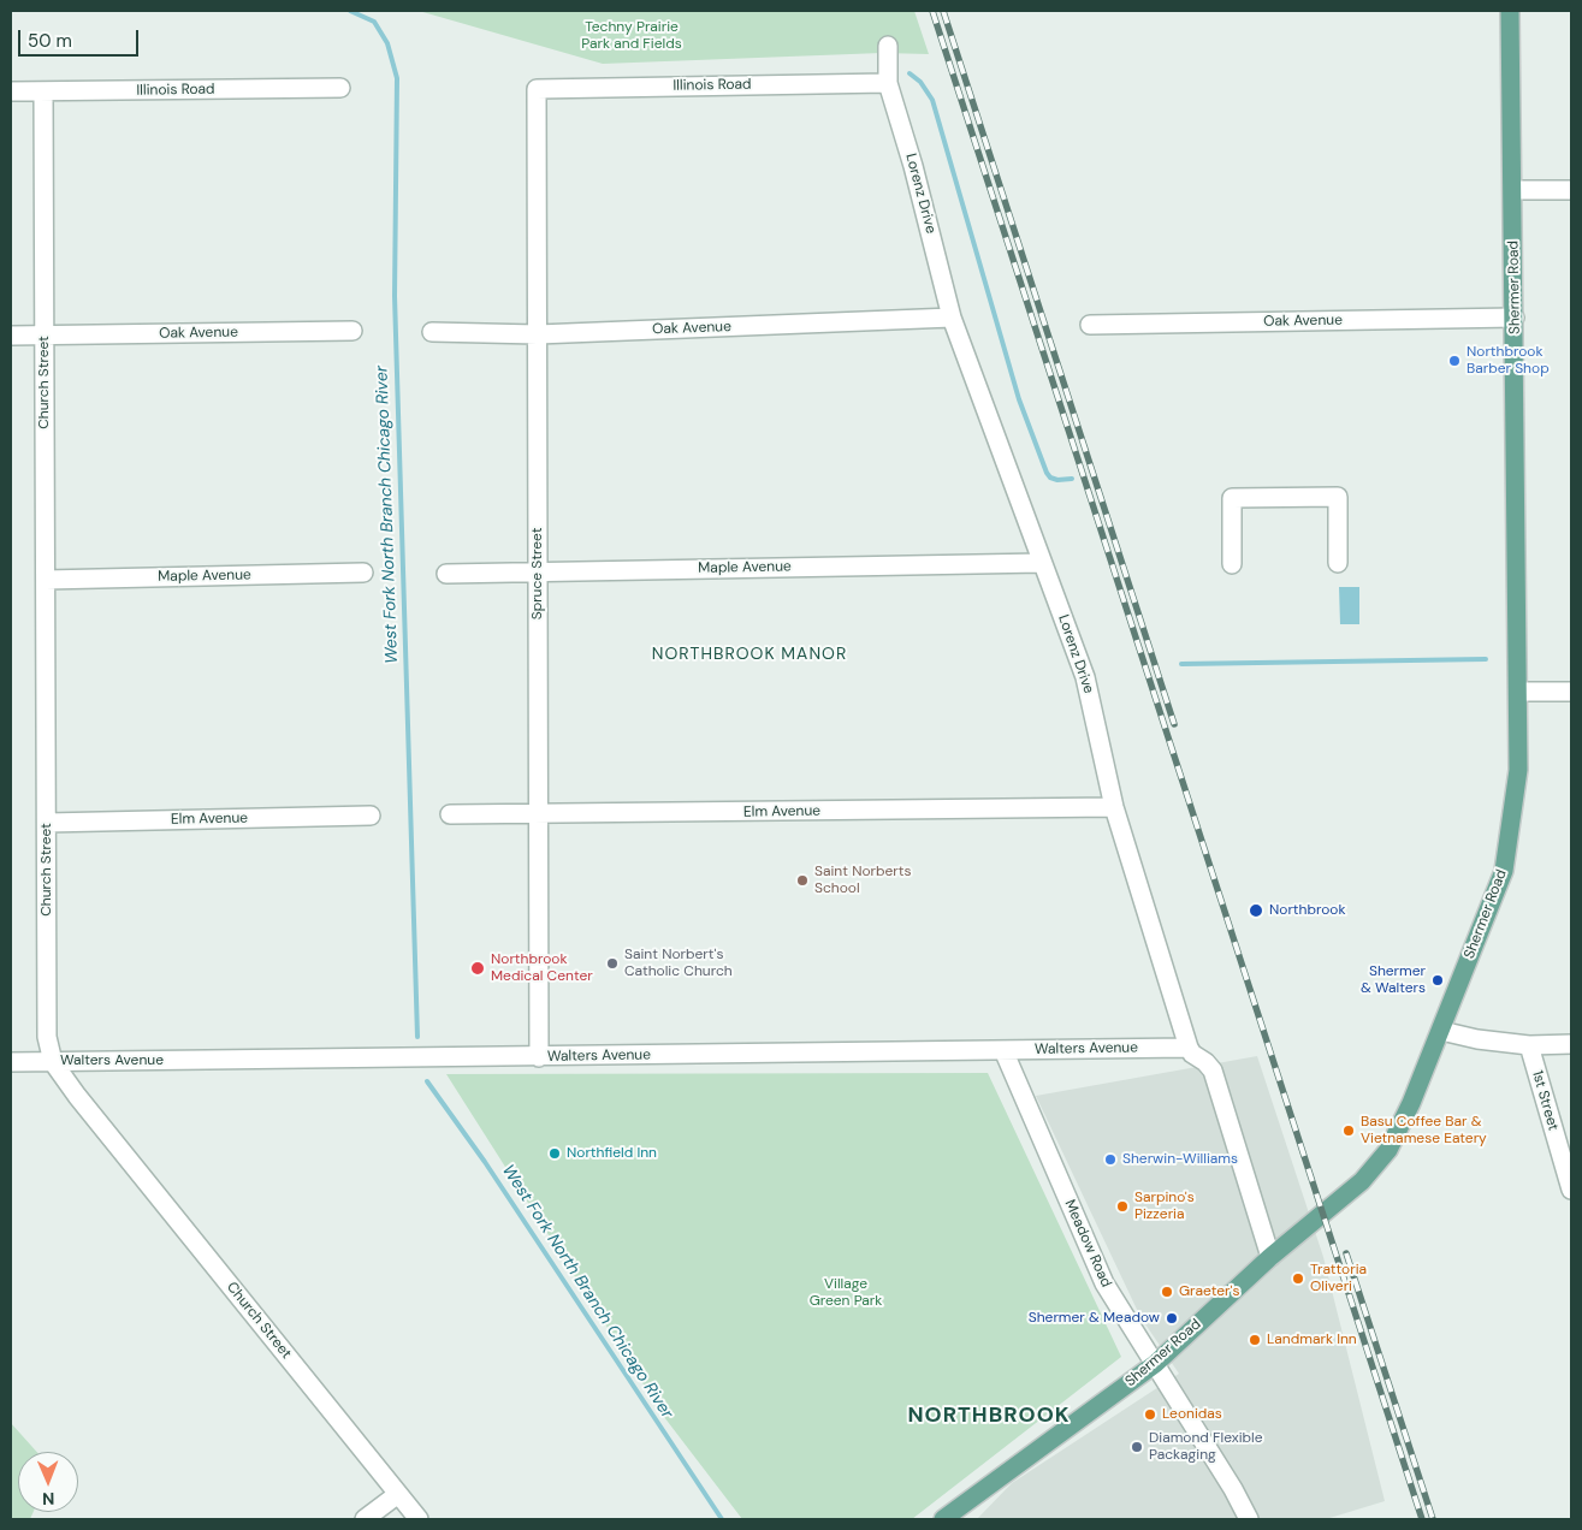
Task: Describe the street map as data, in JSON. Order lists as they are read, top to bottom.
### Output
{
  "streets": {
    "main road": ["Shermer Road"],
    "street": [
      "Illinois Road",
      "Lorenz Drive",
      "Oak Avenue",
      "Church Street",
      "Maple Avenue",
      "Spruce Street",
      "Elm Avenue",
      "Walters Avenue",
      "1st Street",
      "Meadow Road"
    ]
  },
  "crossings": [
    ["Illinois Road", "Lorenz Drive"],
    ["Illinois Road", "Church Street"],
    ["Illinois Road", "Spruce Street"],
    ["Lorenz Drive", "Shermer Road"],
    ["Lorenz Drive", "Oak Avenue"],
    ["Lorenz Drive", "Maple Avenue"],
    ["Lorenz Drive", "Elm Avenue"],
    ["Lorenz Drive", "Walters Avenue"],
    ["Shermer Road", "Oak Avenue"],
    ["Shermer Road", "Meadow Road"],
    ["Oak Avenue", "Church Street"],
    ["Oak Avenue", "Spruce Street"],
    ["Church Street", "Maple Avenue"],
    ["Church Street", "Elm Avenue"],
    ["Church Street", "Walters Avenue"],
    ["Maple Avenue", "Spruce Street"],
    ["Spruce Street", "Elm Avenue"],
    ["Spruce Street", "Walters Avenue"],
    ["Walters Avenue", "Meadow Road"]
  ],
  "districts": ["NORTHBROOK MANOR", "NORTHBROOK"],
  "water": ["West Fork North Branch Chicago River"],
  "parks": ["Techny Prairie Park and Fields", "Village Green Park"],
  "places": [
    "Northbrook Barber Shop",
    "Saint Norberts School",
    "Northbrook",
    "Saint Norbert's Catholic Church",
    "Northbrook Medical Center",
    "Shermer & Walters",
    "Basu Coffee Bar & Vietnamese Eatery",
    "Northfield Inn",
    "Sherwin-Williams",
    "Sarpino's Pizzeria",
    "Trattoria Oliveri",
    "Graeter's",
    "Shermer & Meadow",
    "Landmark Inn",
    "Leonidas",
    "Diamond Flexible Packaging"
  ],
  "scale_bar": "50 m",
  "north": "bottom"
}
